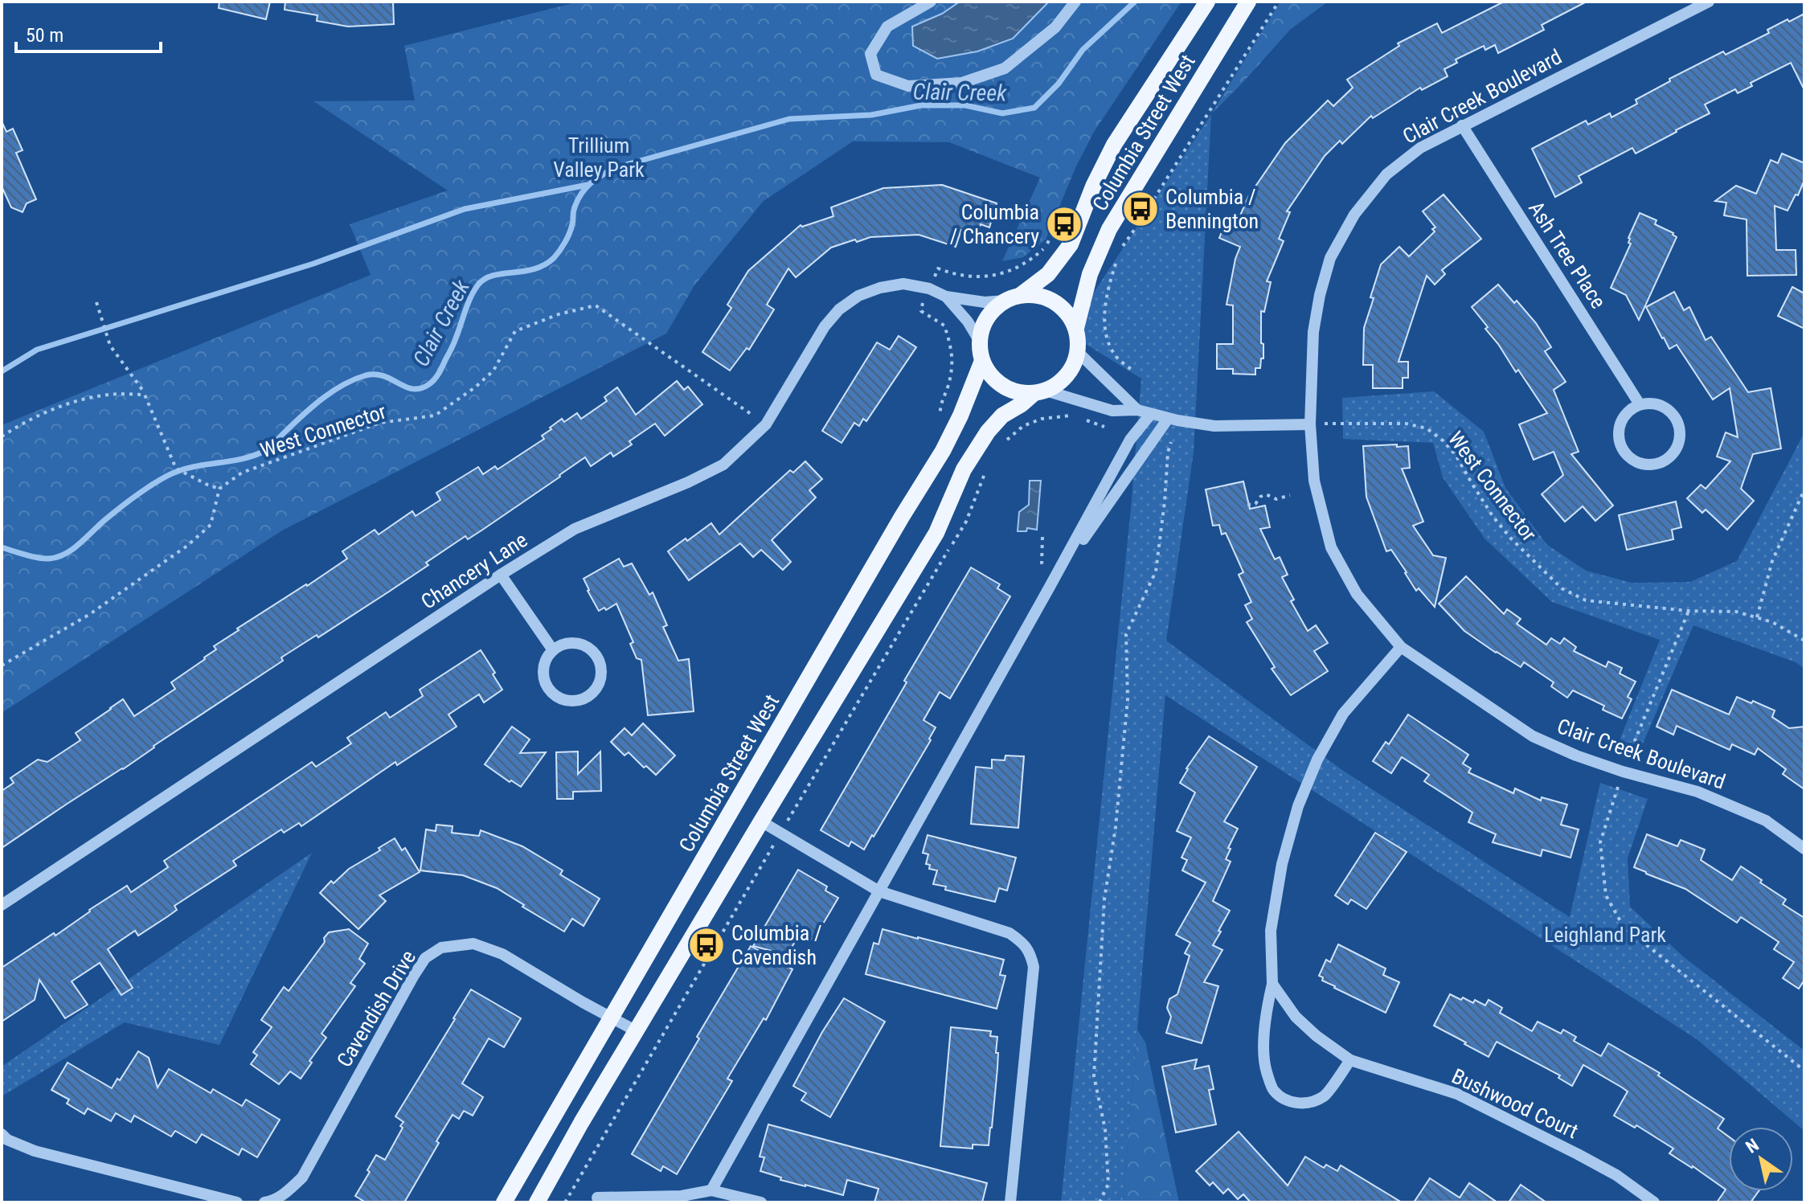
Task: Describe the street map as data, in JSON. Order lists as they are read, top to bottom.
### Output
{
  "streets": {
    "main road": ["Columbia Street West"],
    "street": [
      "Clair Creek Boulevard",
      "Ash Tree Place",
      "Chancery Lane",
      "Cavendish Drive",
      "Bushwood Court"
    ],
    "path": ["West Connector"]
  },
  "crossings": [
    ["Clair Creek Boulevard", "Ash Tree Place"],
    ["Columbia Street West", "Chancery Lane"],
    ["Columbia Street West", "Cavendish Drive"],
    ["West Connector", "Chancery Lane"]
  ],
  "water": ["Clair Creek"],
  "parks": ["Trillium Valley Park", "Leighland Park"],
  "places": {
    "bus stop": ["Columbia / Bennington", "Columbia / Chancery", "Columbia / Cavendish"]
  },
  "scale_bar": "50 m",
  "north": "top left"
}
